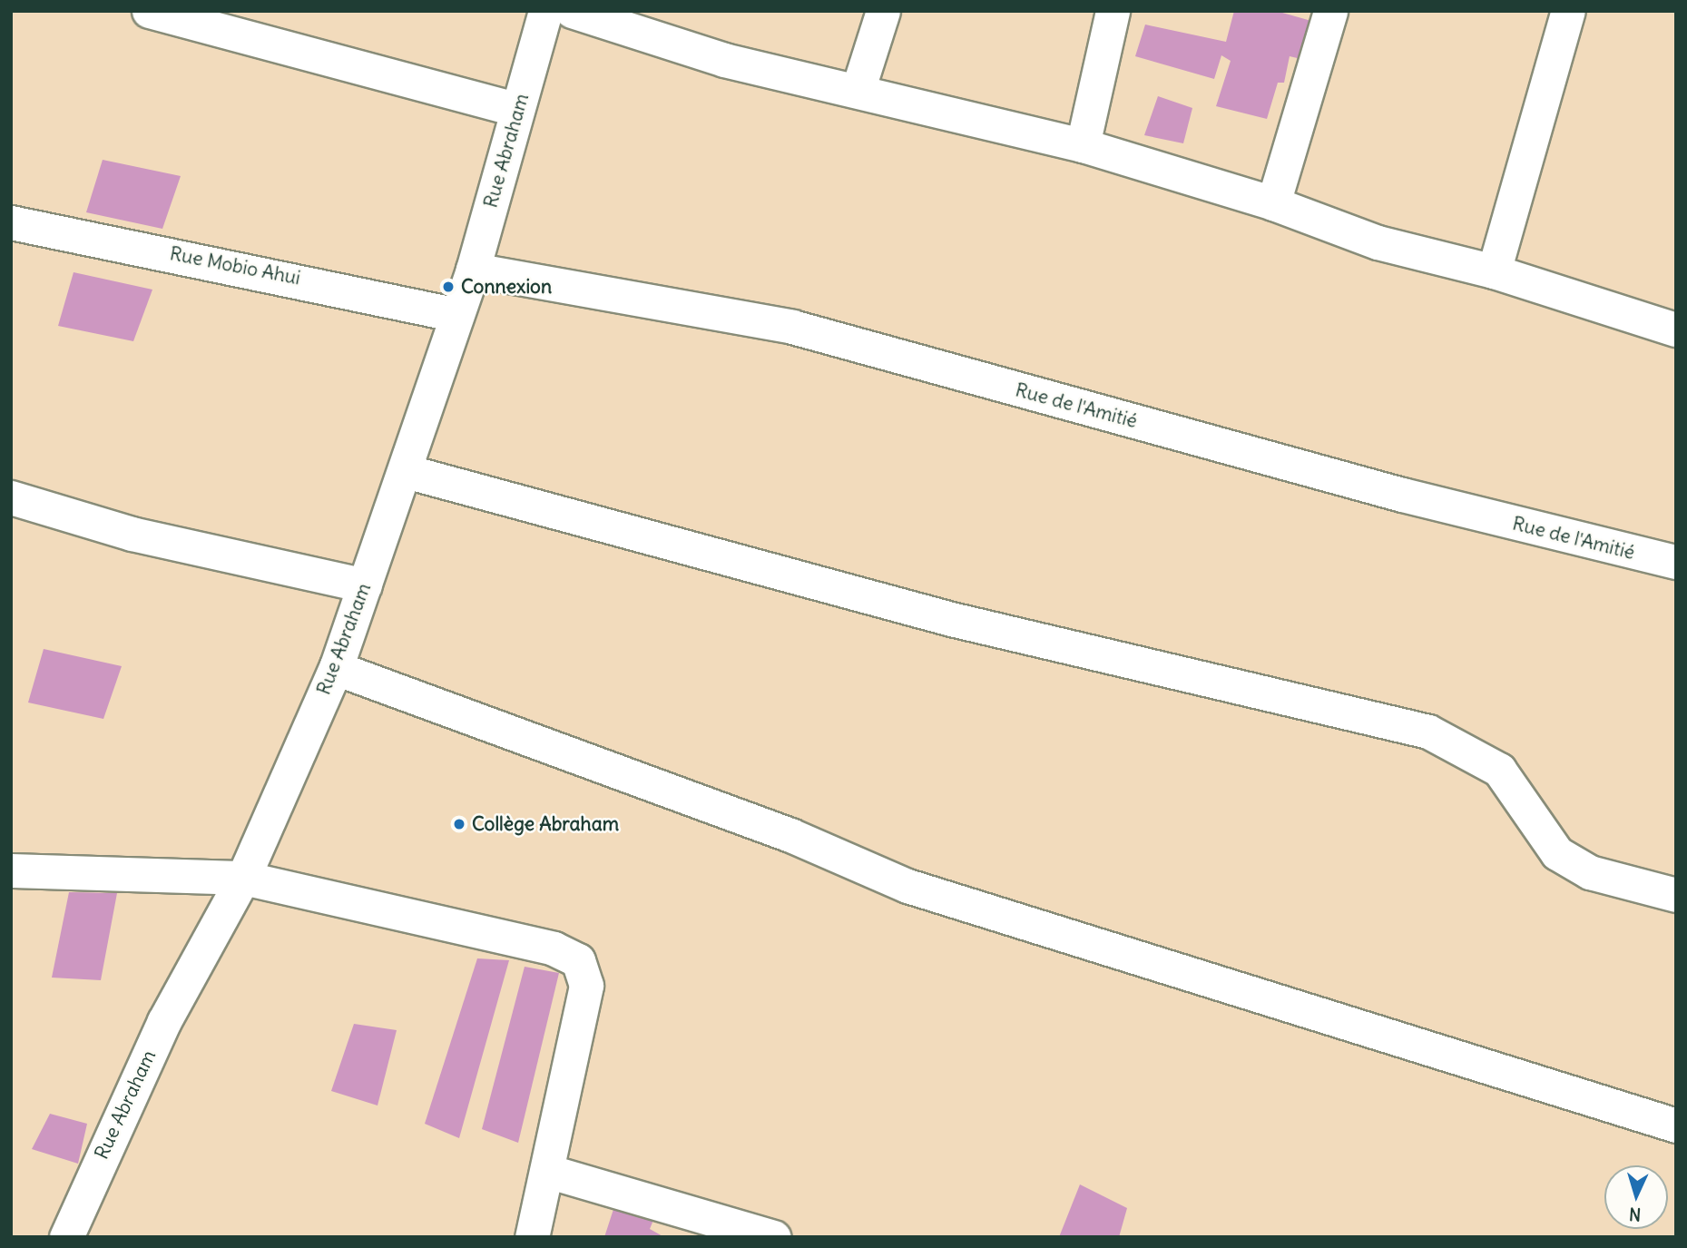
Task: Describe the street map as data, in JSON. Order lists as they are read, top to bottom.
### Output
{
  "streets": {
    "street": ["Rue Abraham", "Rue Mobio Ahui", "Rue de l'Amitié"]
  },
  "crossings": [
    ["Rue Abraham", "Rue Mobio Ahui"],
    ["Rue Abraham", "Rue de l'Amitié"]
  ],
  "places": ["Connexion", "Collège Abraham"],
  "north": "bottom"
}
